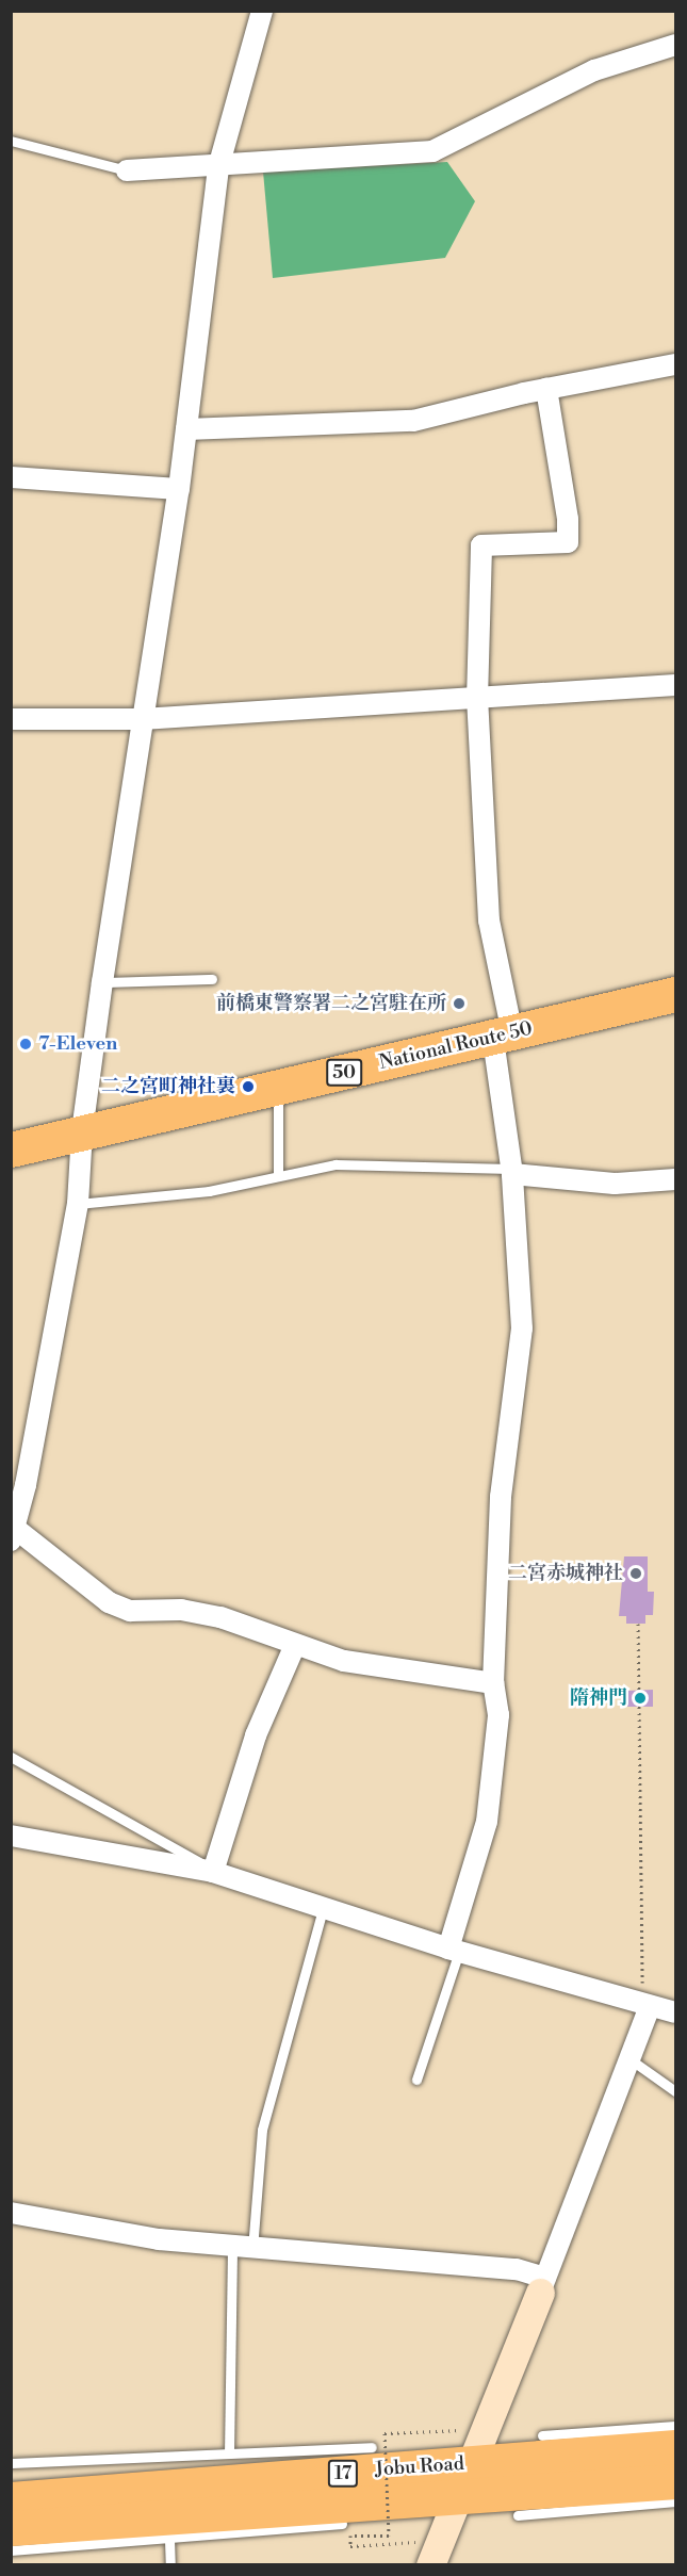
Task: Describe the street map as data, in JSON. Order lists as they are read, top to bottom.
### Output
{
  "streets": {
    "highway": [
      "National Route 50",
      "50",
      "Jobu Road",
      "17"
    ]
  },
  "places": [
    "前橋東警察署二之宮駐在所",
    "7-Eleven",
    "二之宮町神社裏",
    "二宮赤城神社",
    "隋神門"
  ]
}
